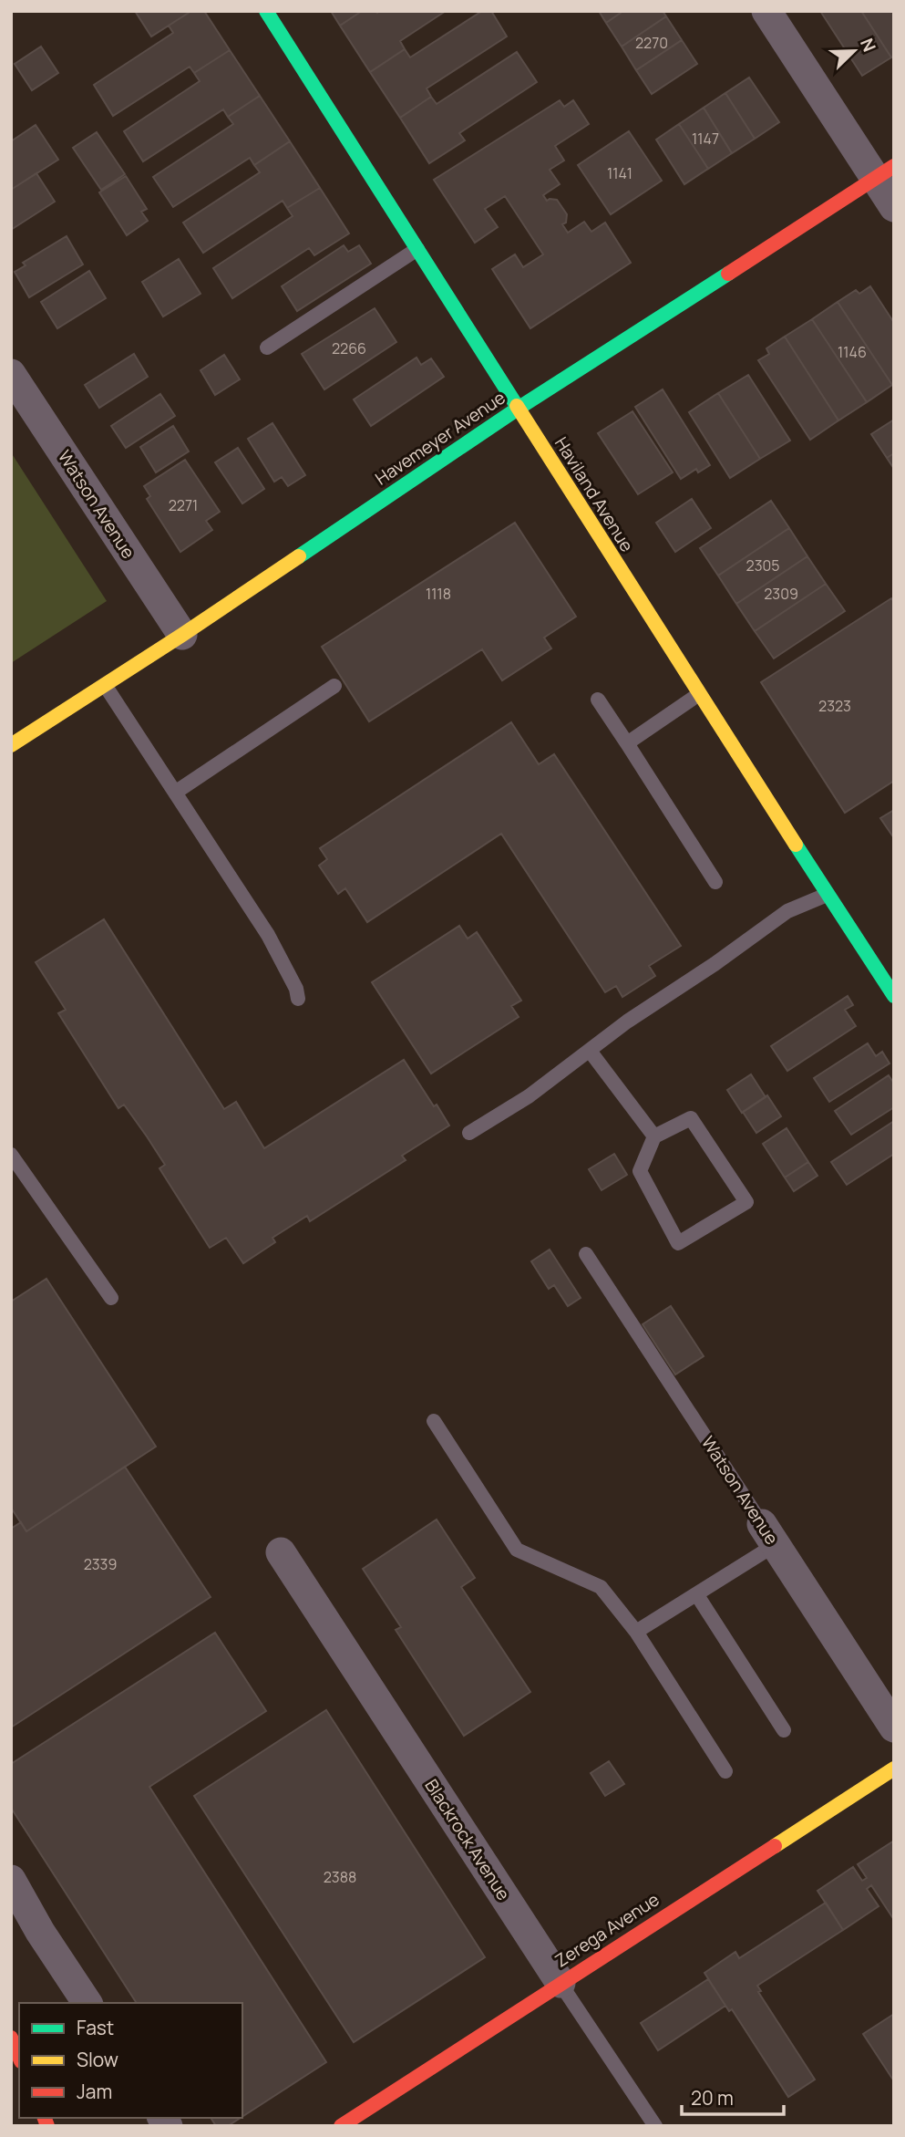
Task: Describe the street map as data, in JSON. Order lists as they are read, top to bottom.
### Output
{
  "streets": {
    "street": [
      "Havemeyer Avenue",
      "Haviland Avenue",
      "Watson Avenue",
      "Blackrock Avenue",
      "Zerega Avenue"
    ]
  },
  "crossings": [
    ["Havemeyer Avenue", "Haviland Avenue"],
    ["Havemeyer Avenue", "Watson Avenue"],
    ["Blackrock Avenue", "Zerega Avenue"]
  ],
  "house_numbers": [
    "2270",
    "1147",
    "1141",
    "2266",
    "1146",
    "2271",
    "2305",
    "1118",
    "2309",
    "2323",
    "2339",
    "2388"
  ],
  "legend": ["Fast", "Slow", "Jam"],
  "scale_bar": "20 m",
  "north": "top right"
}
